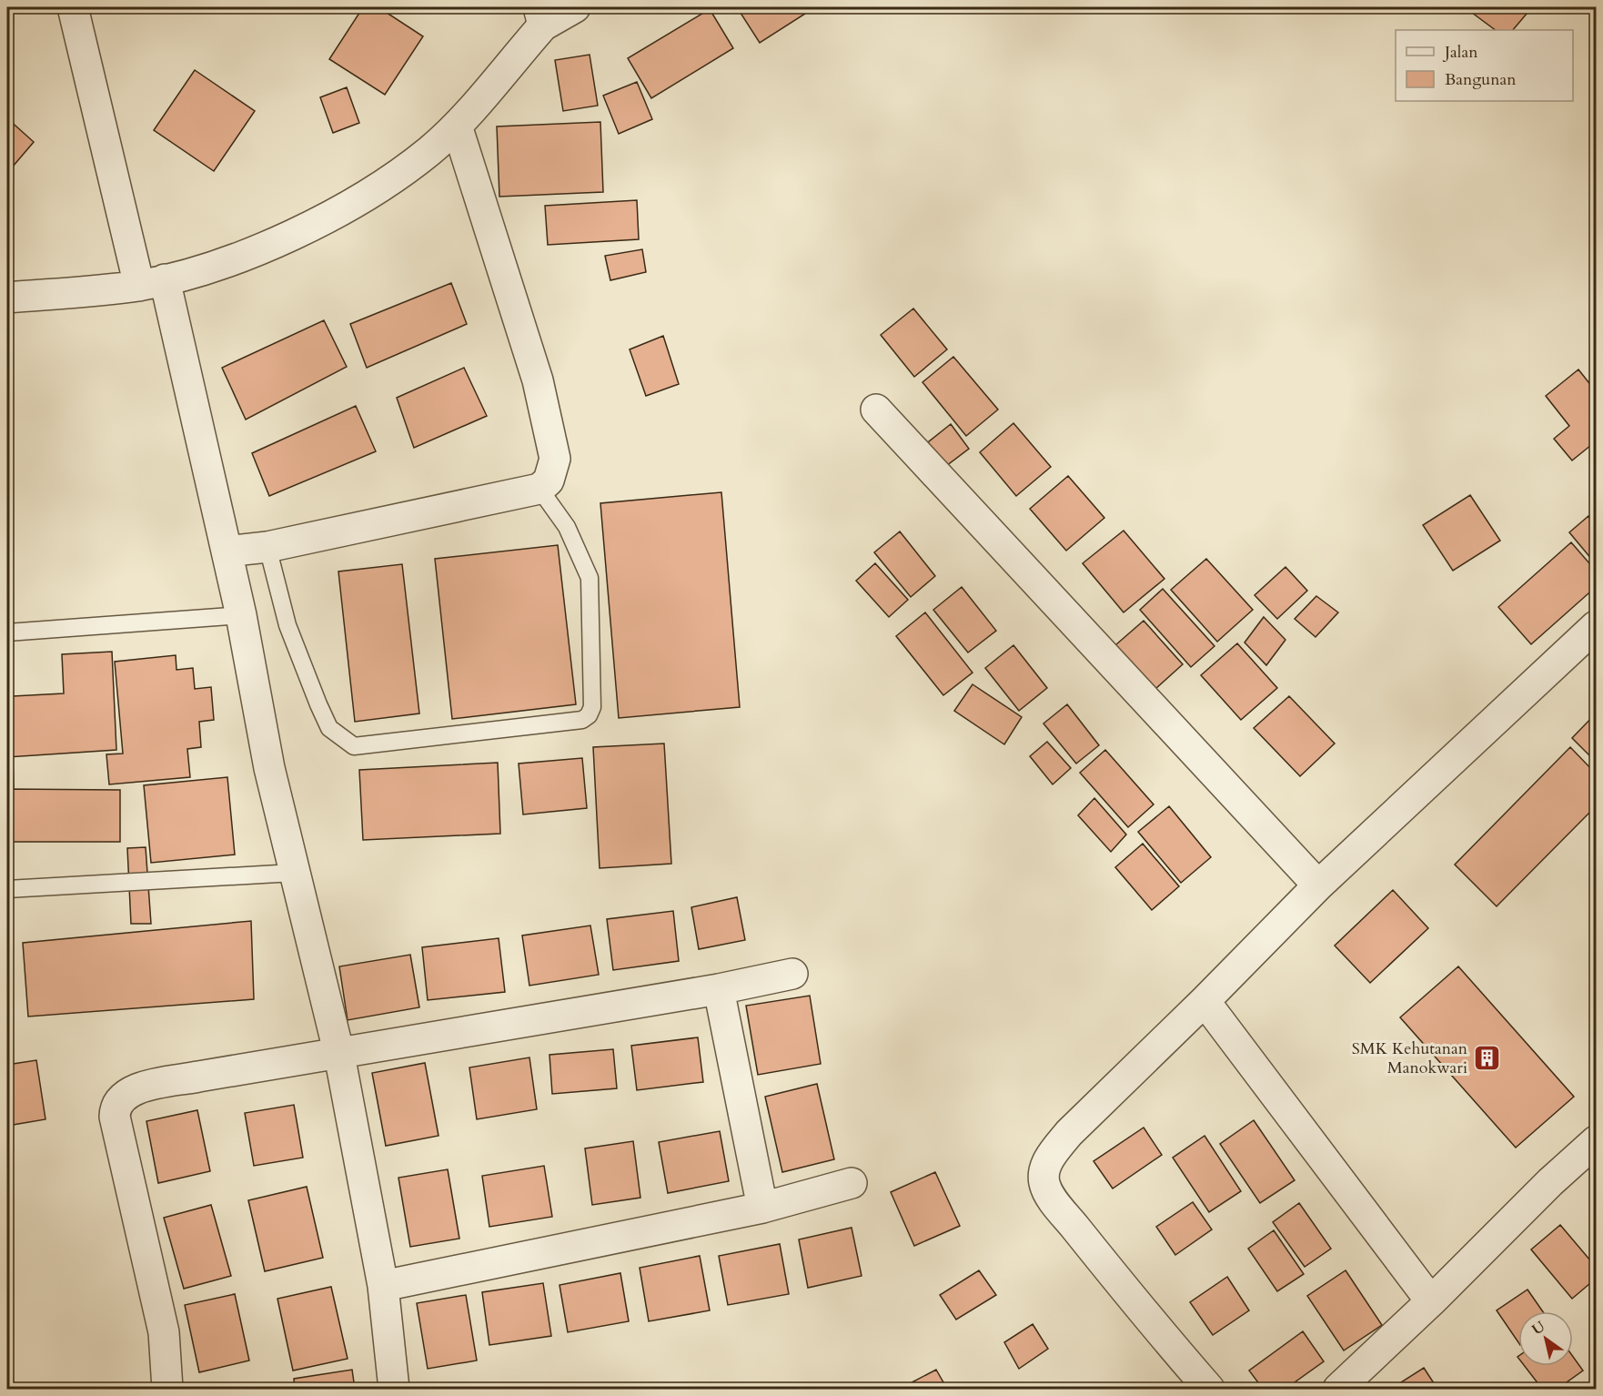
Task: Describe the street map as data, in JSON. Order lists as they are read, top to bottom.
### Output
{
  "places": {
    "building": ["SMK Kehutanan Manokwari"]
  },
  "legend": ["Jalan", "Bangunan"],
  "north": "top left"
}
